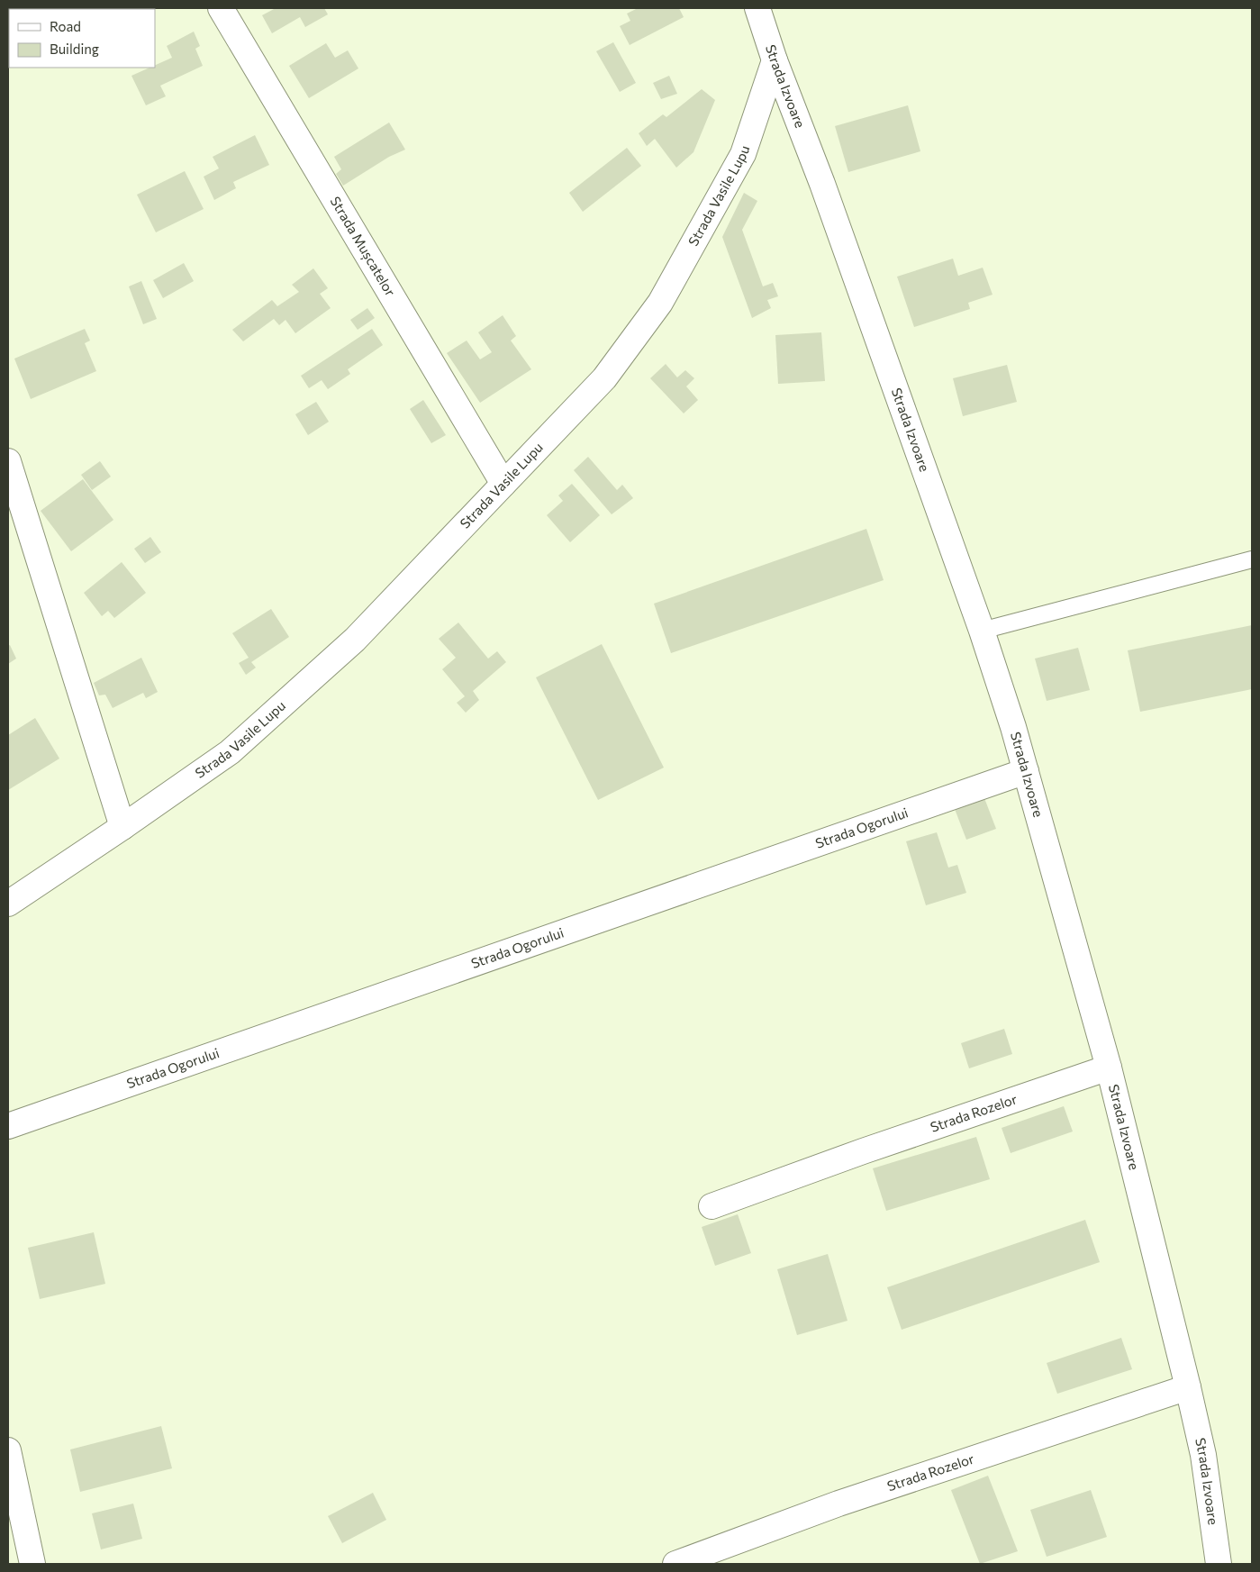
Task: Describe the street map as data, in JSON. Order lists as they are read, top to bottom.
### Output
{
  "streets": {
    "street": [
      "Strada Izvoare",
      "Strada Vasile Lupu",
      "Strada Mușcatelor",
      "Strada Ogorului",
      "Strada Rozelor"
    ]
  },
  "crossings": [
    ["Strada Izvoare", "Strada Vasile Lupu"],
    ["Strada Izvoare", "Strada Ogorului"],
    ["Strada Izvoare", "Strada Rozelor"],
    ["Strada Vasile Lupu", "Strada Mușcatelor"]
  ],
  "legend": ["Road", "Building"]
}
